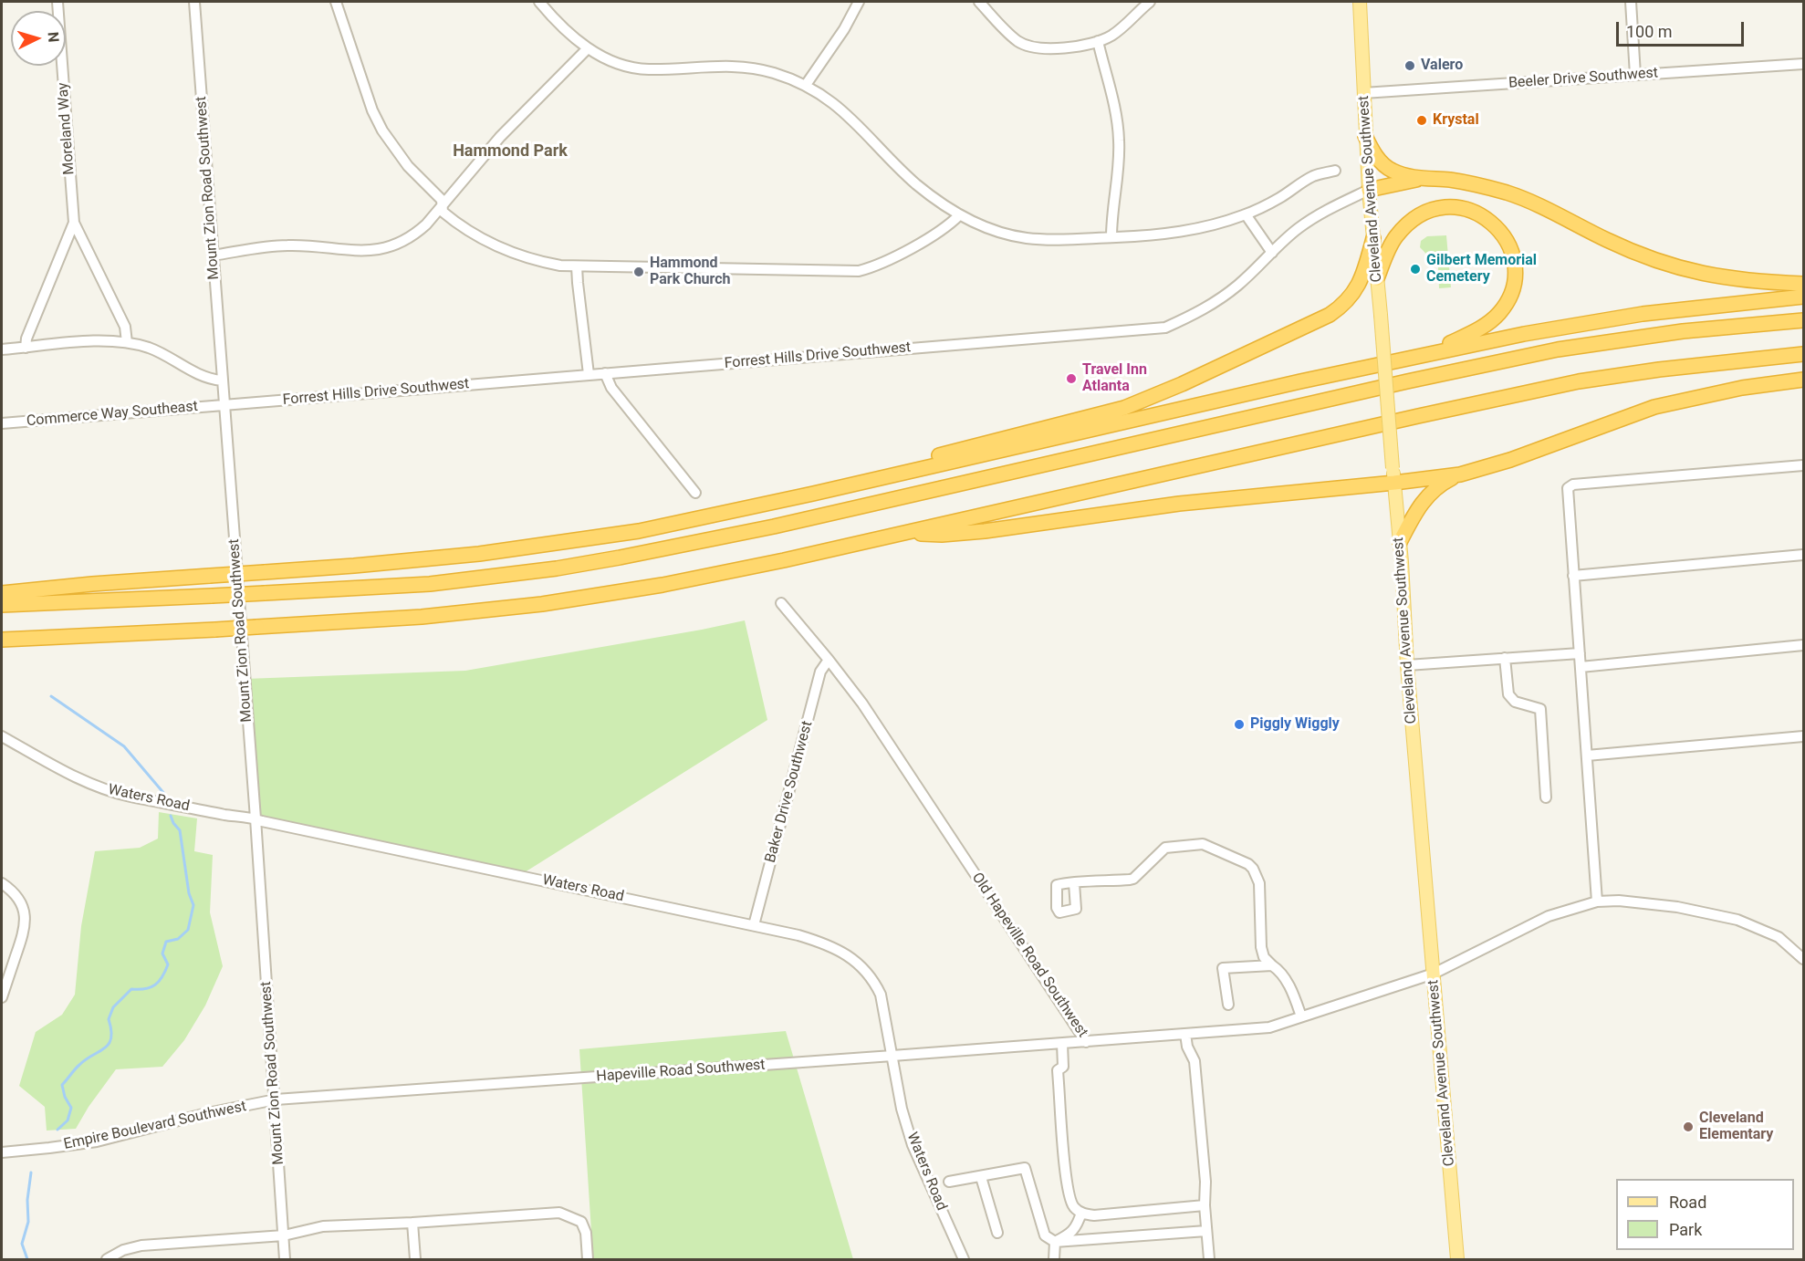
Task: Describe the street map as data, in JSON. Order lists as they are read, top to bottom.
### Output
{
  "streets": {
    "main road": ["Cleveland Avenue Southwest"],
    "street": [
      "Beeler Drive Southwest",
      "Moreland Way",
      "Mount Zion Road Southwest",
      "Forrest Hills Drive Southwest",
      "Commerce Way Southeast",
      "Baker Drive Southwest",
      "Waters Road",
      "Old Hapeville Road Southwest",
      "Hapeville Road Southwest",
      "Empire Boulevard Southwest"
    ]
  },
  "crossings": [
    ["Beeler Drive Southwest", "Cleveland Avenue Southwest"],
    ["Mount Zion Road Southwest", "Forrest Hills Drive Southwest"],
    ["Mount Zion Road Southwest", "Commerce Way Southeast"],
    ["Mount Zion Road Southwest", "Waters Road"],
    ["Mount Zion Road Southwest", "Hapeville Road Southwest"],
    ["Mount Zion Road Southwest", "Empire Boulevard Southwest"],
    ["Cleveland Avenue Southwest", "Forrest Hills Drive Southwest"],
    ["Cleveland Avenue Southwest", "Old Hapeville Road Southwest"],
    ["Forrest Hills Drive Southwest", "Commerce Way Southeast"],
    ["Baker Drive Southwest", "Waters Road"],
    ["Baker Drive Southwest", "Old Hapeville Road Southwest"],
    ["Waters Road", "Hapeville Road Southwest"],
    ["Old Hapeville Road Southwest", "Hapeville Road Southwest"],
    ["Hapeville Road Southwest", "Empire Boulevard Southwest"]
  ],
  "districts": ["Hammond Park"],
  "places": [
    "Valero",
    "Krystal",
    "Gilbert Memorial Cemetery",
    "Hammond Park Church",
    "Travel Inn Atlanta",
    "Piggly Wiggly",
    "Cleveland Elementary"
  ],
  "legend": ["Road", "Park"],
  "scale_bar": "100 m",
  "north": "right"
}
